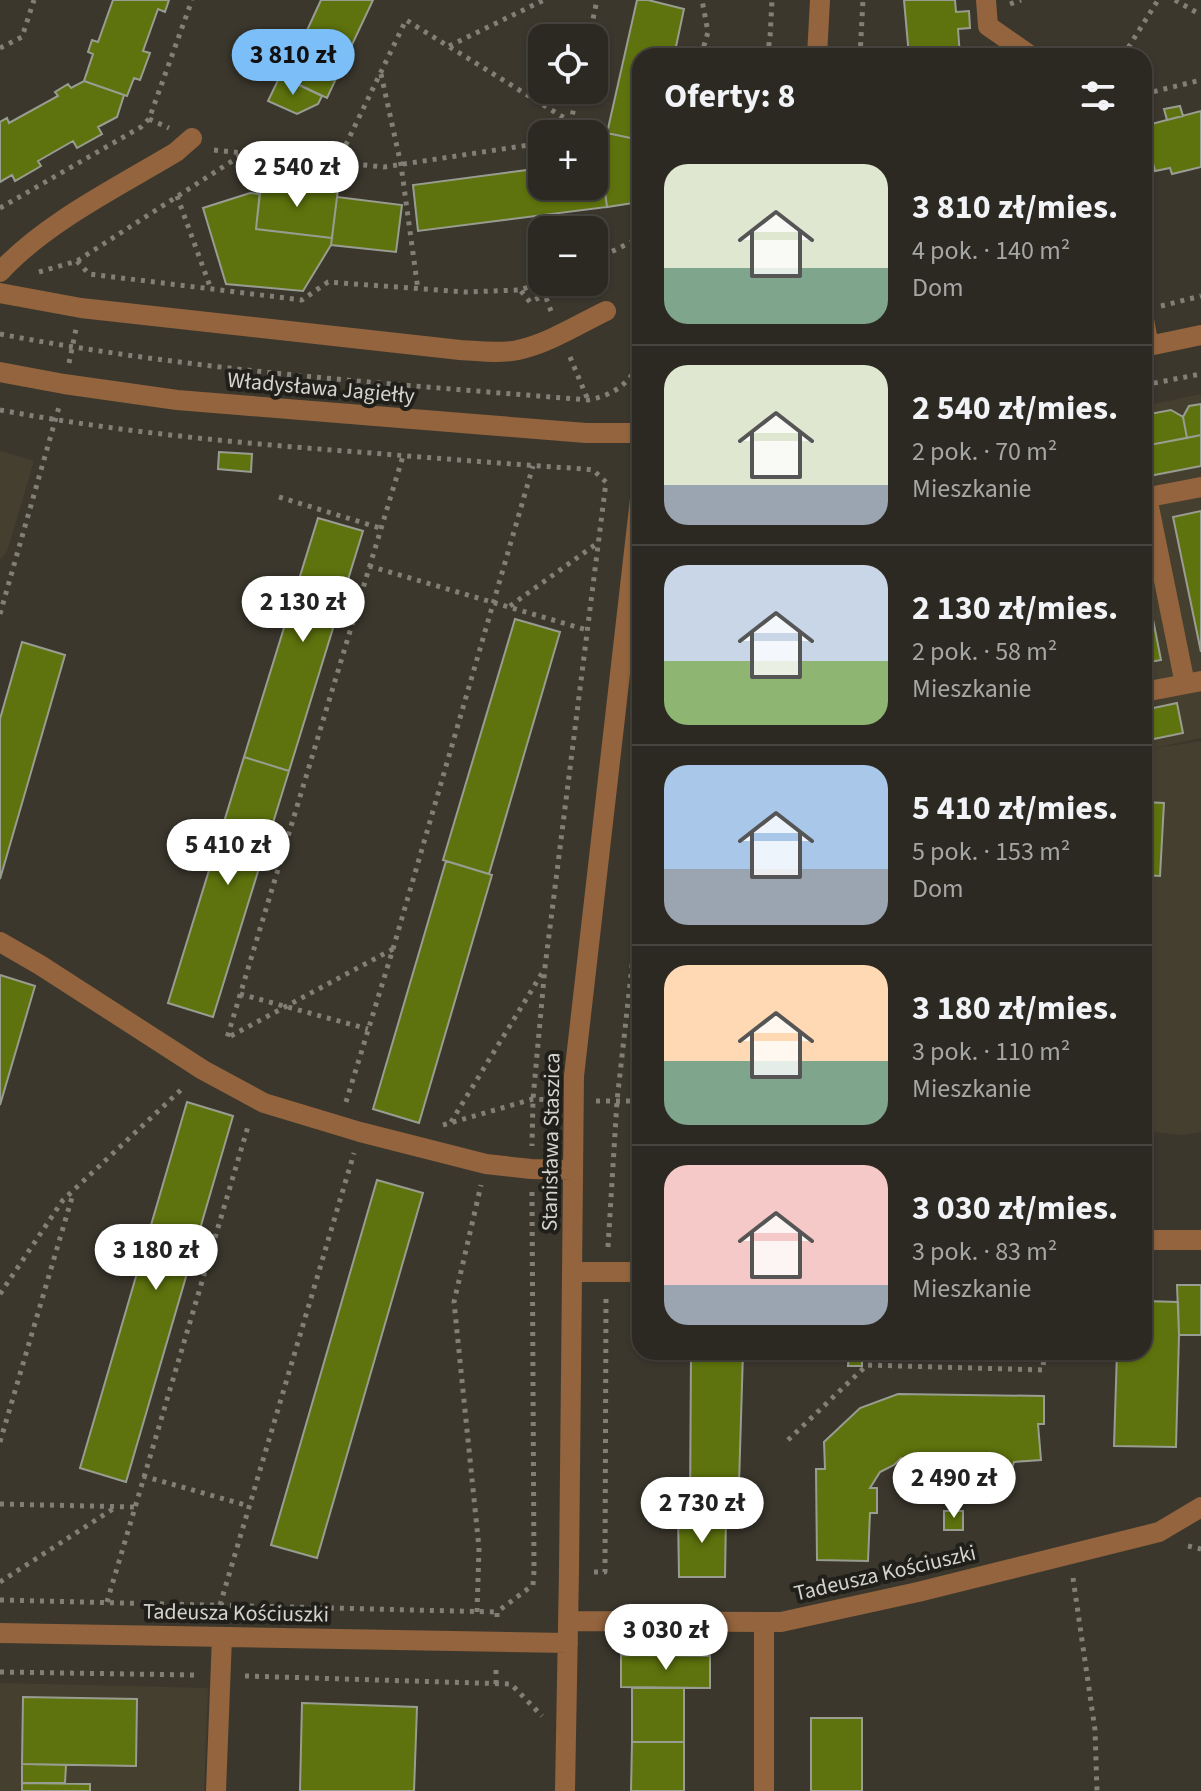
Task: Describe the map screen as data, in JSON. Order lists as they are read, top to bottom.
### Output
{
  "streets": {
    "street": ["Władysława Jagiełły", "Stanisława Staszica", "Tadeusza Kościuszki"]
  },
  "crossings": [
    ["Stanisława Staszica", "Tadeusza Kościuszki"]
  ],
  "page": {
    "map_buttons": ["+", "−"],
    "price": [
      "3 810 zł",
      "2 540 zł",
      "2 130 zł",
      "5 410 zł",
      "3 180 zł",
      "2 490 zł",
      "2 730 zł",
      "3 030 zł"
    ],
    "heading": "Oferty: 8",
    "list": [
      {
        "name": "3 810 zł/mies.",
        "note": "4 pok. · 140 m² · Dom"
      },
      {
        "name": "2 540 zł/mies.",
        "note": "2 pok. · 70 m² · Mieszkanie"
      },
      {
        "name": "2 130 zł/mies.",
        "note": "2 pok. · 58 m² · Mieszkanie"
      },
      {
        "name": "5 410 zł/mies.",
        "note": "5 pok. · 153 m² · Dom"
      },
      {
        "name": "3 180 zł/mies.",
        "note": "3 pok. · 110 m² · Mieszkanie"
      },
      {
        "name": "3 030 zł/mies.",
        "note": "3 pok. · 83 m² · Mieszkanie"
      }
    ]
  }
}
